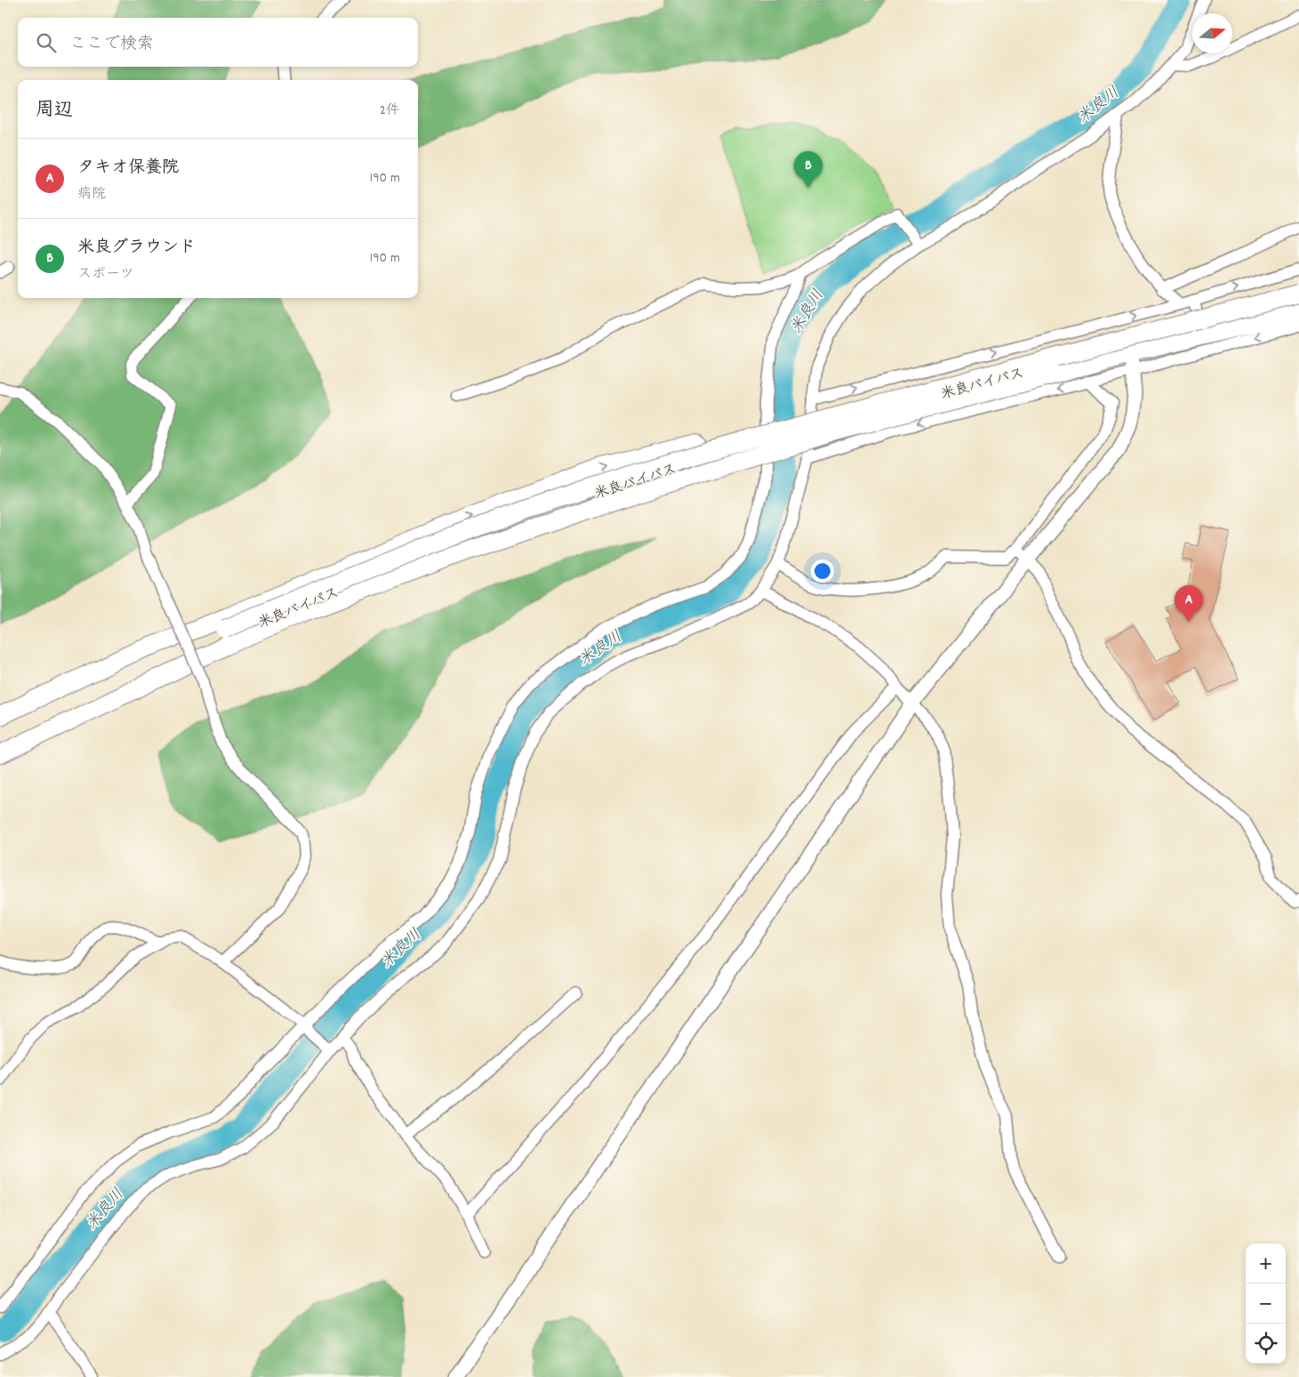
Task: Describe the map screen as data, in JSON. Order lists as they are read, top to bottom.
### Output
{
  "streets": {
    "main road": ["米良バイパス"]
  },
  "water": ["米良川"],
  "north": "right",
  "page": {
    "search": "ここで検索",
    "heading": ["周辺", "2件"],
    "list": [
      {
        "mark": "A",
        "name": "タキオ保養院",
        "note": "病院",
        "value": "190 m"
      },
      {
        "mark": "B",
        "name": "米良グラウンド",
        "note": "スポーツ",
        "value": "190 m"
      }
    ],
    "pins": ["B", "A"],
    "map_buttons": ["+", "−"]
  }
}
